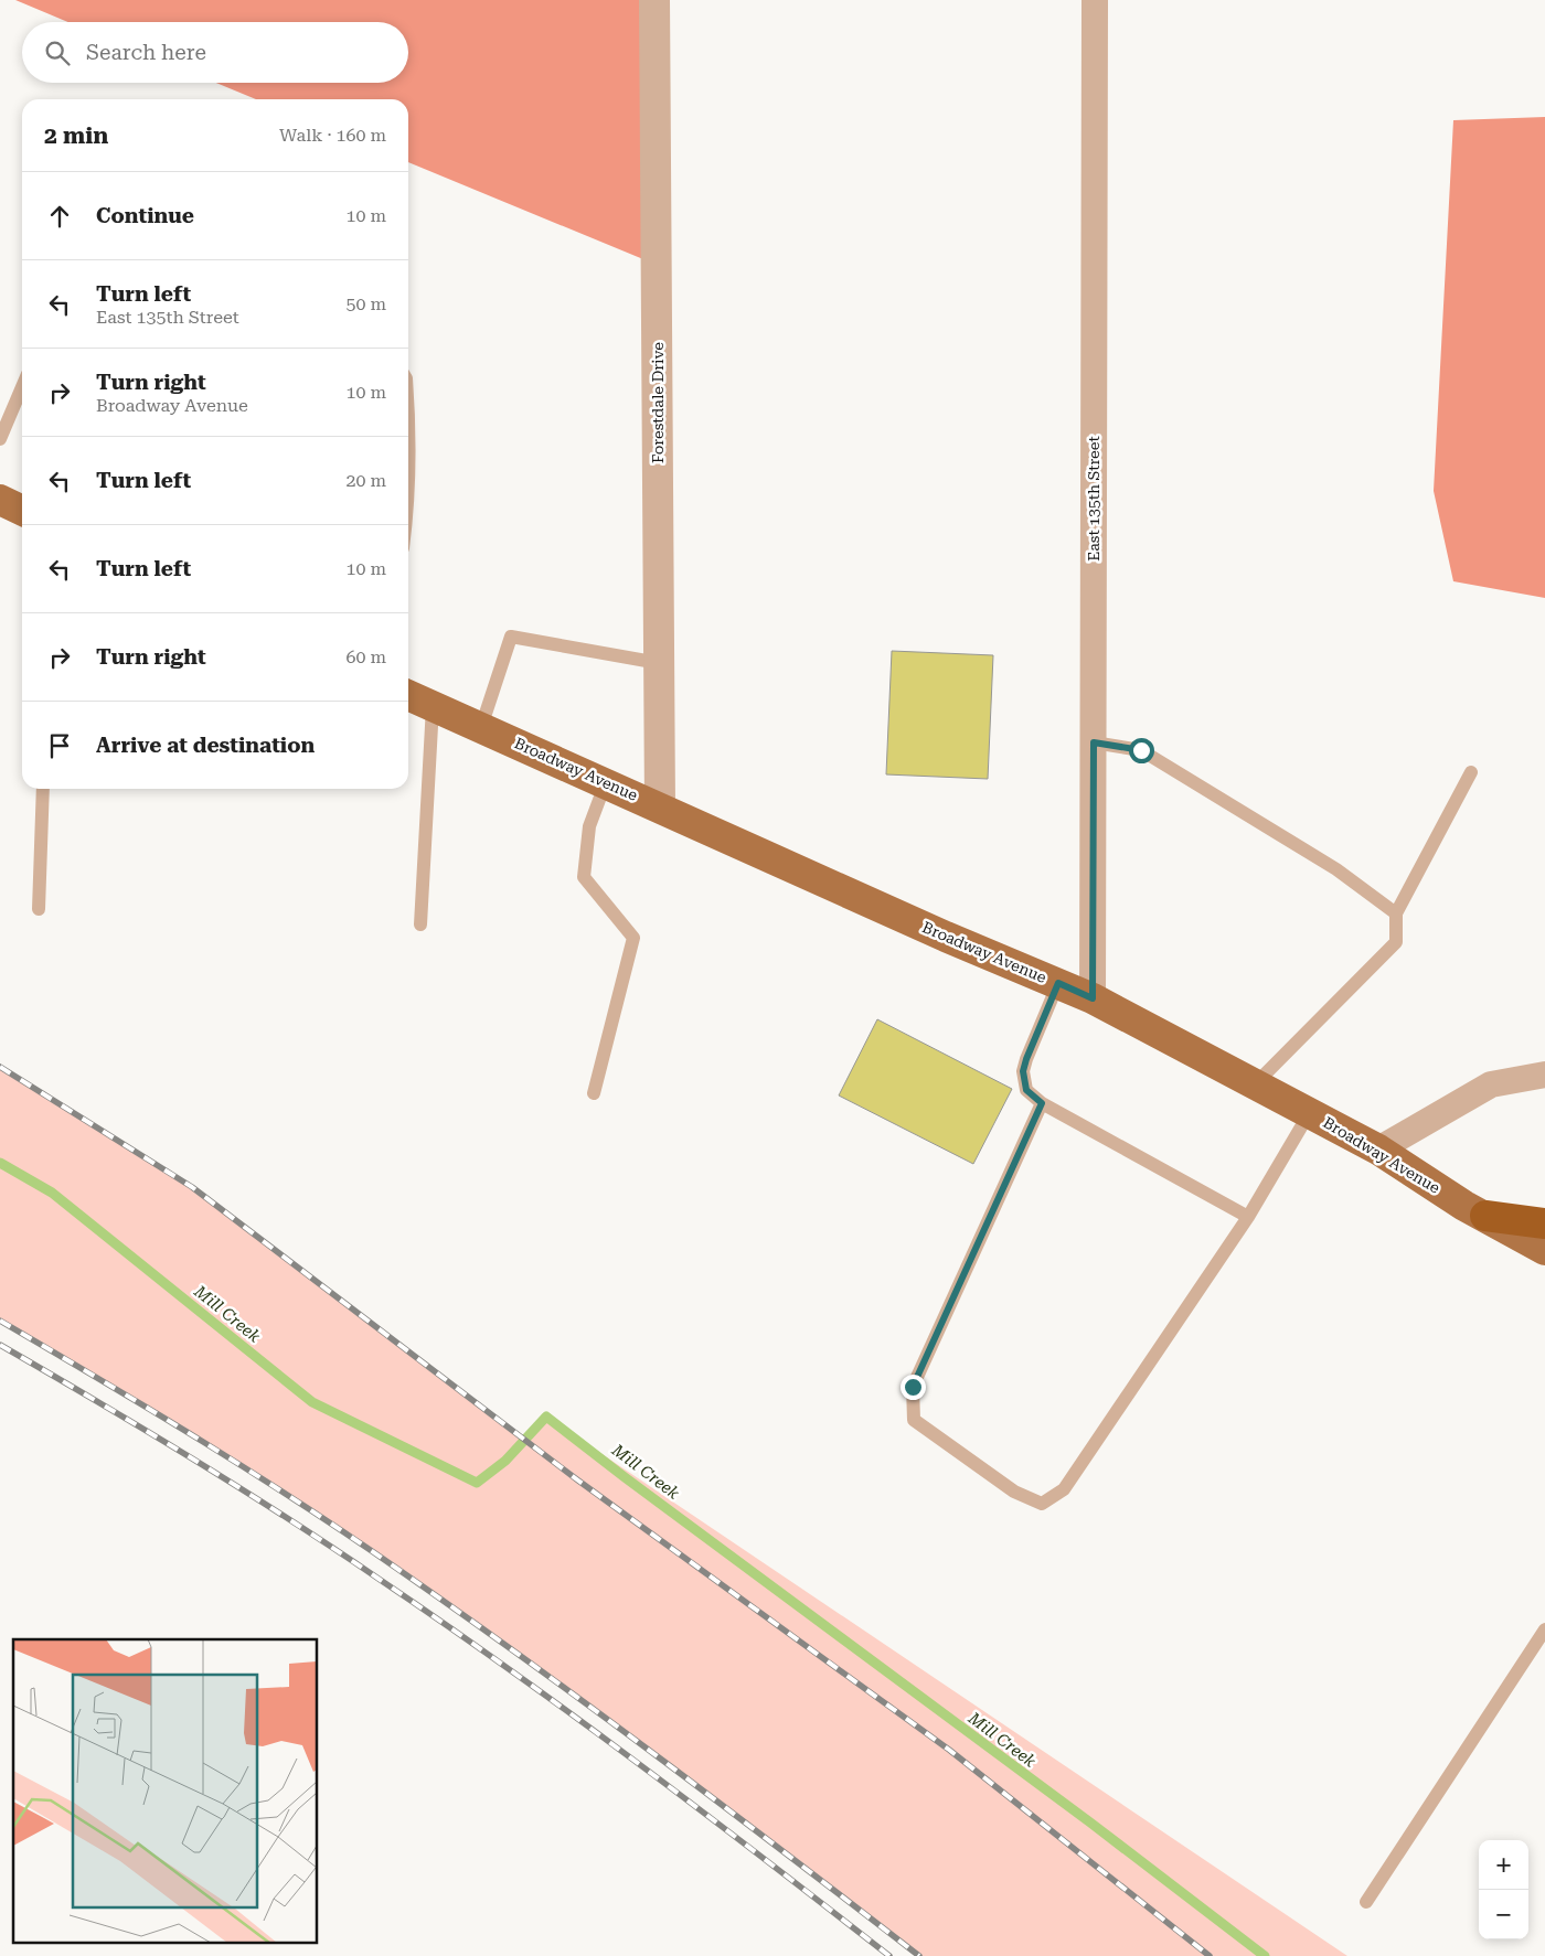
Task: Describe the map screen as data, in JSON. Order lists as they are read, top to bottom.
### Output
{
  "streets": {
    "main road": ["Broadway Avenue"],
    "street": ["Forestdale Drive", "East 135th Street"]
  },
  "crossings": [
    ["Forestdale Drive", "Broadway Avenue"],
    ["East 135th Street", "Broadway Avenue"]
  ],
  "water": ["Mill Creek"],
  "page": {
    "search": "Search here",
    "heading": ["2 min", "Walk · 160 m"],
    "list": [
      ["Continue", "10 m"],
      ["Turn left", "East 135th Street", "50 m"],
      ["Turn right", "Broadway Avenue", "10 m"],
      ["Turn left", "20 m"],
      ["Turn left", "10 m"],
      ["Turn right", "60 m"],
      "Arrive at destination"
    ],
    "map_buttons": ["+", "−"]
  }
}
